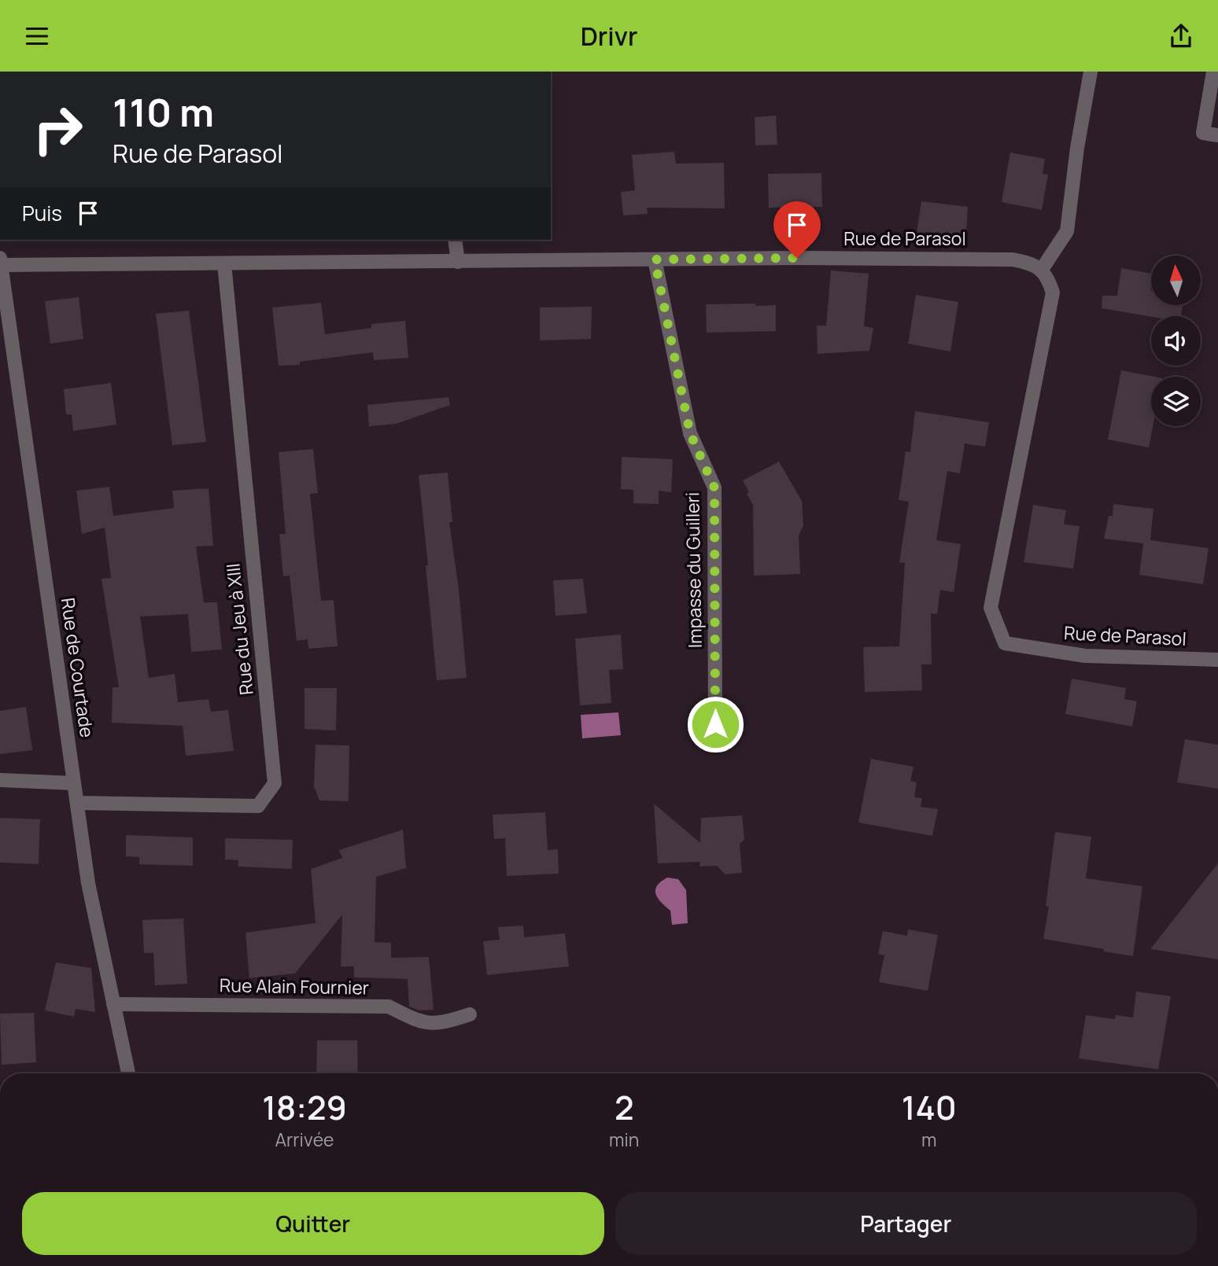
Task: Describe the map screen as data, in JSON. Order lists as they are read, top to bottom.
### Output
{
  "streets": {
    "street": [
      "Rue de Parasol",
      "Impasse du Guilleri",
      "Rue du Jeu à XIII",
      "Rue de Courtade",
      "Rue Alain Fournier"
    ]
  },
  "crossings": [
    ["Rue de Parasol", "Impasse du Guilleri"],
    ["Rue de Parasol", "Rue du Jeu à XIII"],
    ["Rue de Parasol", "Rue de Courtade"],
    ["Rue du Jeu à XIII", "Rue de Courtade"],
    ["Rue de Courtade", "Rue Alain Fournier"]
  ],
  "north": "top",
  "page": {
    "header": "Drivr",
    "turn": ["110 m", "Rue de Parasol"],
    "then": "Puis",
    "eta": [
      "18:29",
      "Arrivée",
      "2",
      "min",
      "140",
      "m"
    ],
    "buttons": ["Quitter", "Partager"]
  }
}
